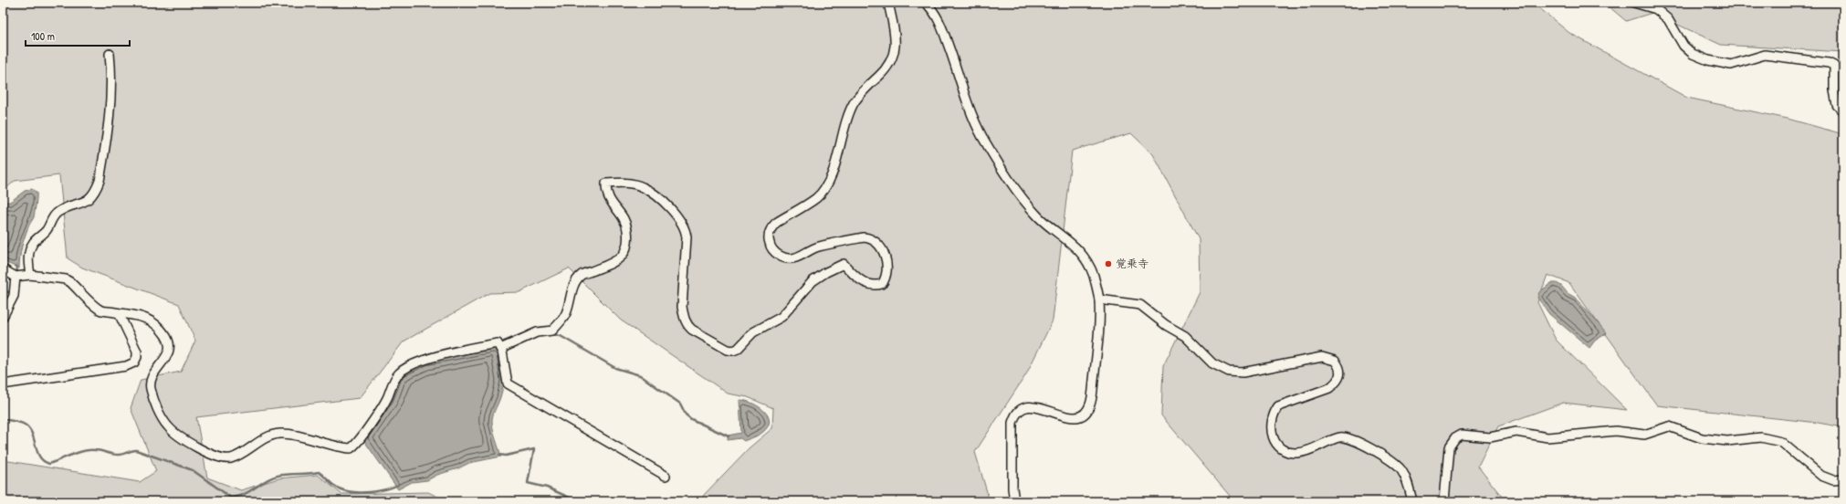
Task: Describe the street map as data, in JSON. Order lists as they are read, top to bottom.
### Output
{
  "places": ["覚乗寺"],
  "scale_bar": "100 m"
}
